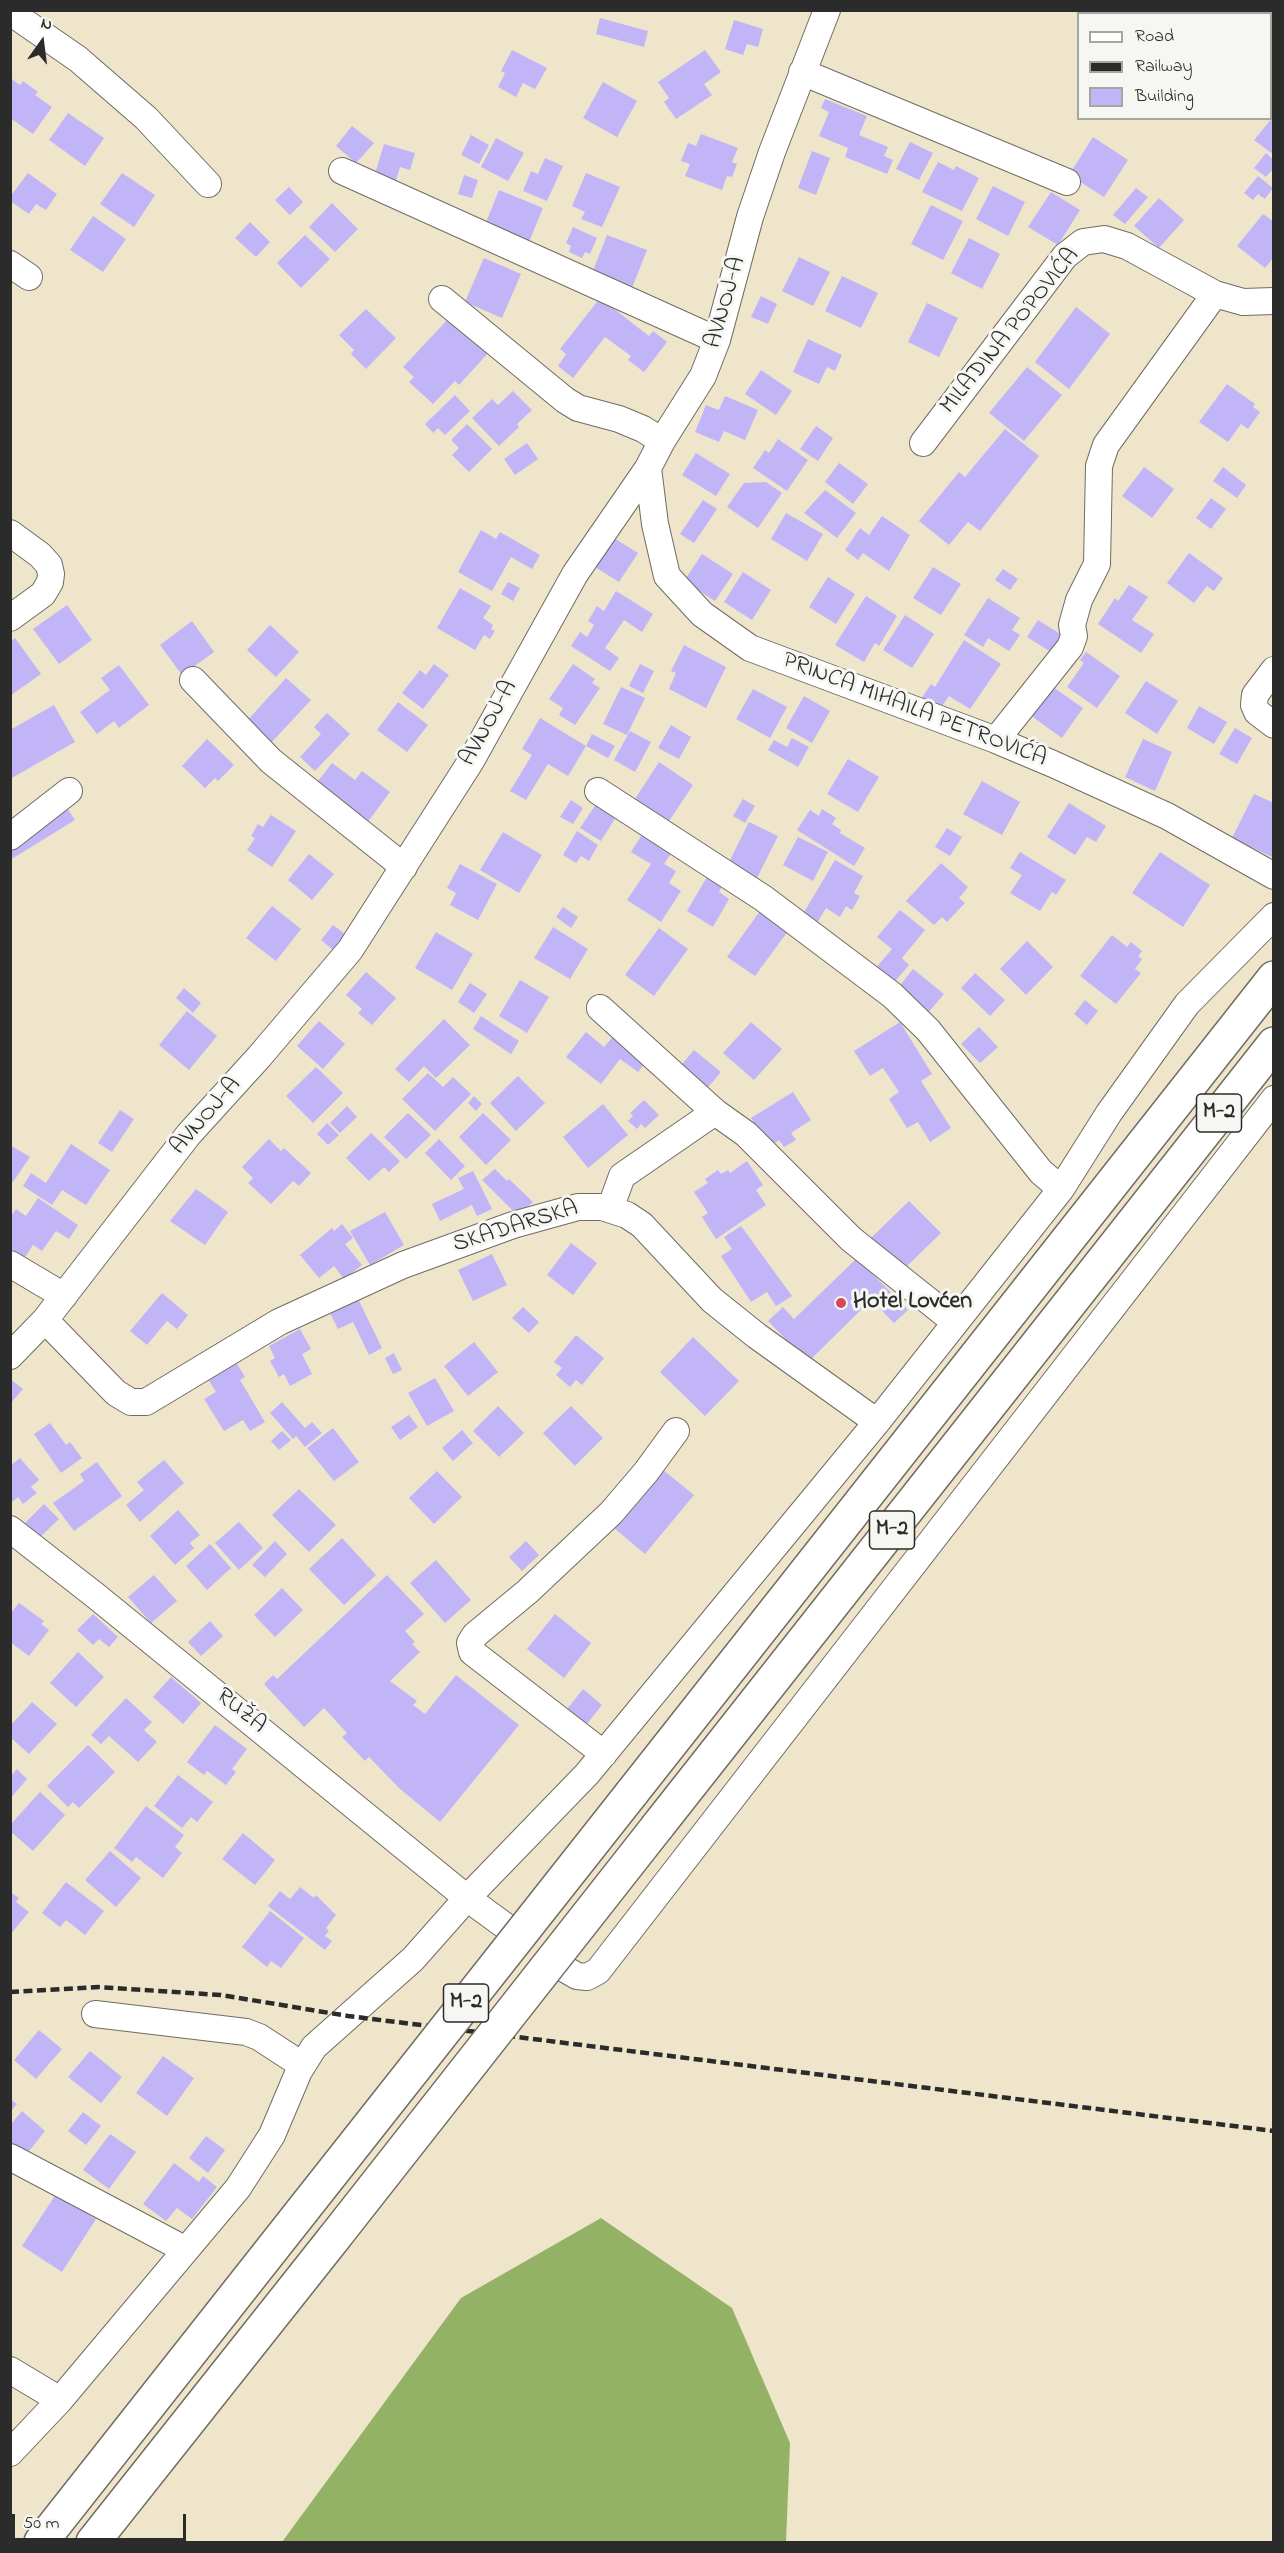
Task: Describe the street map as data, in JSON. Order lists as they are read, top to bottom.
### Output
{
  "streets": {
    "main road": ["M-2"],
    "street": [
      "AVNOJ-A",
      "MILADINA POPOVIĆA",
      "PRINCA MIHAILA PETROVIĆA",
      "SKADARSKA",
      "RUŽA"
    ]
  },
  "crossings": [
    ["AVNOJ-A", "PRINCA MIHAILA PETROVIĆA"],
    ["AVNOJ-A", "SKADARSKA"]
  ],
  "places": ["Hotel Lovćen"],
  "legend": ["Road", "Railway", "Building"],
  "scale_bar": "50 m",
  "north": "top"
}
